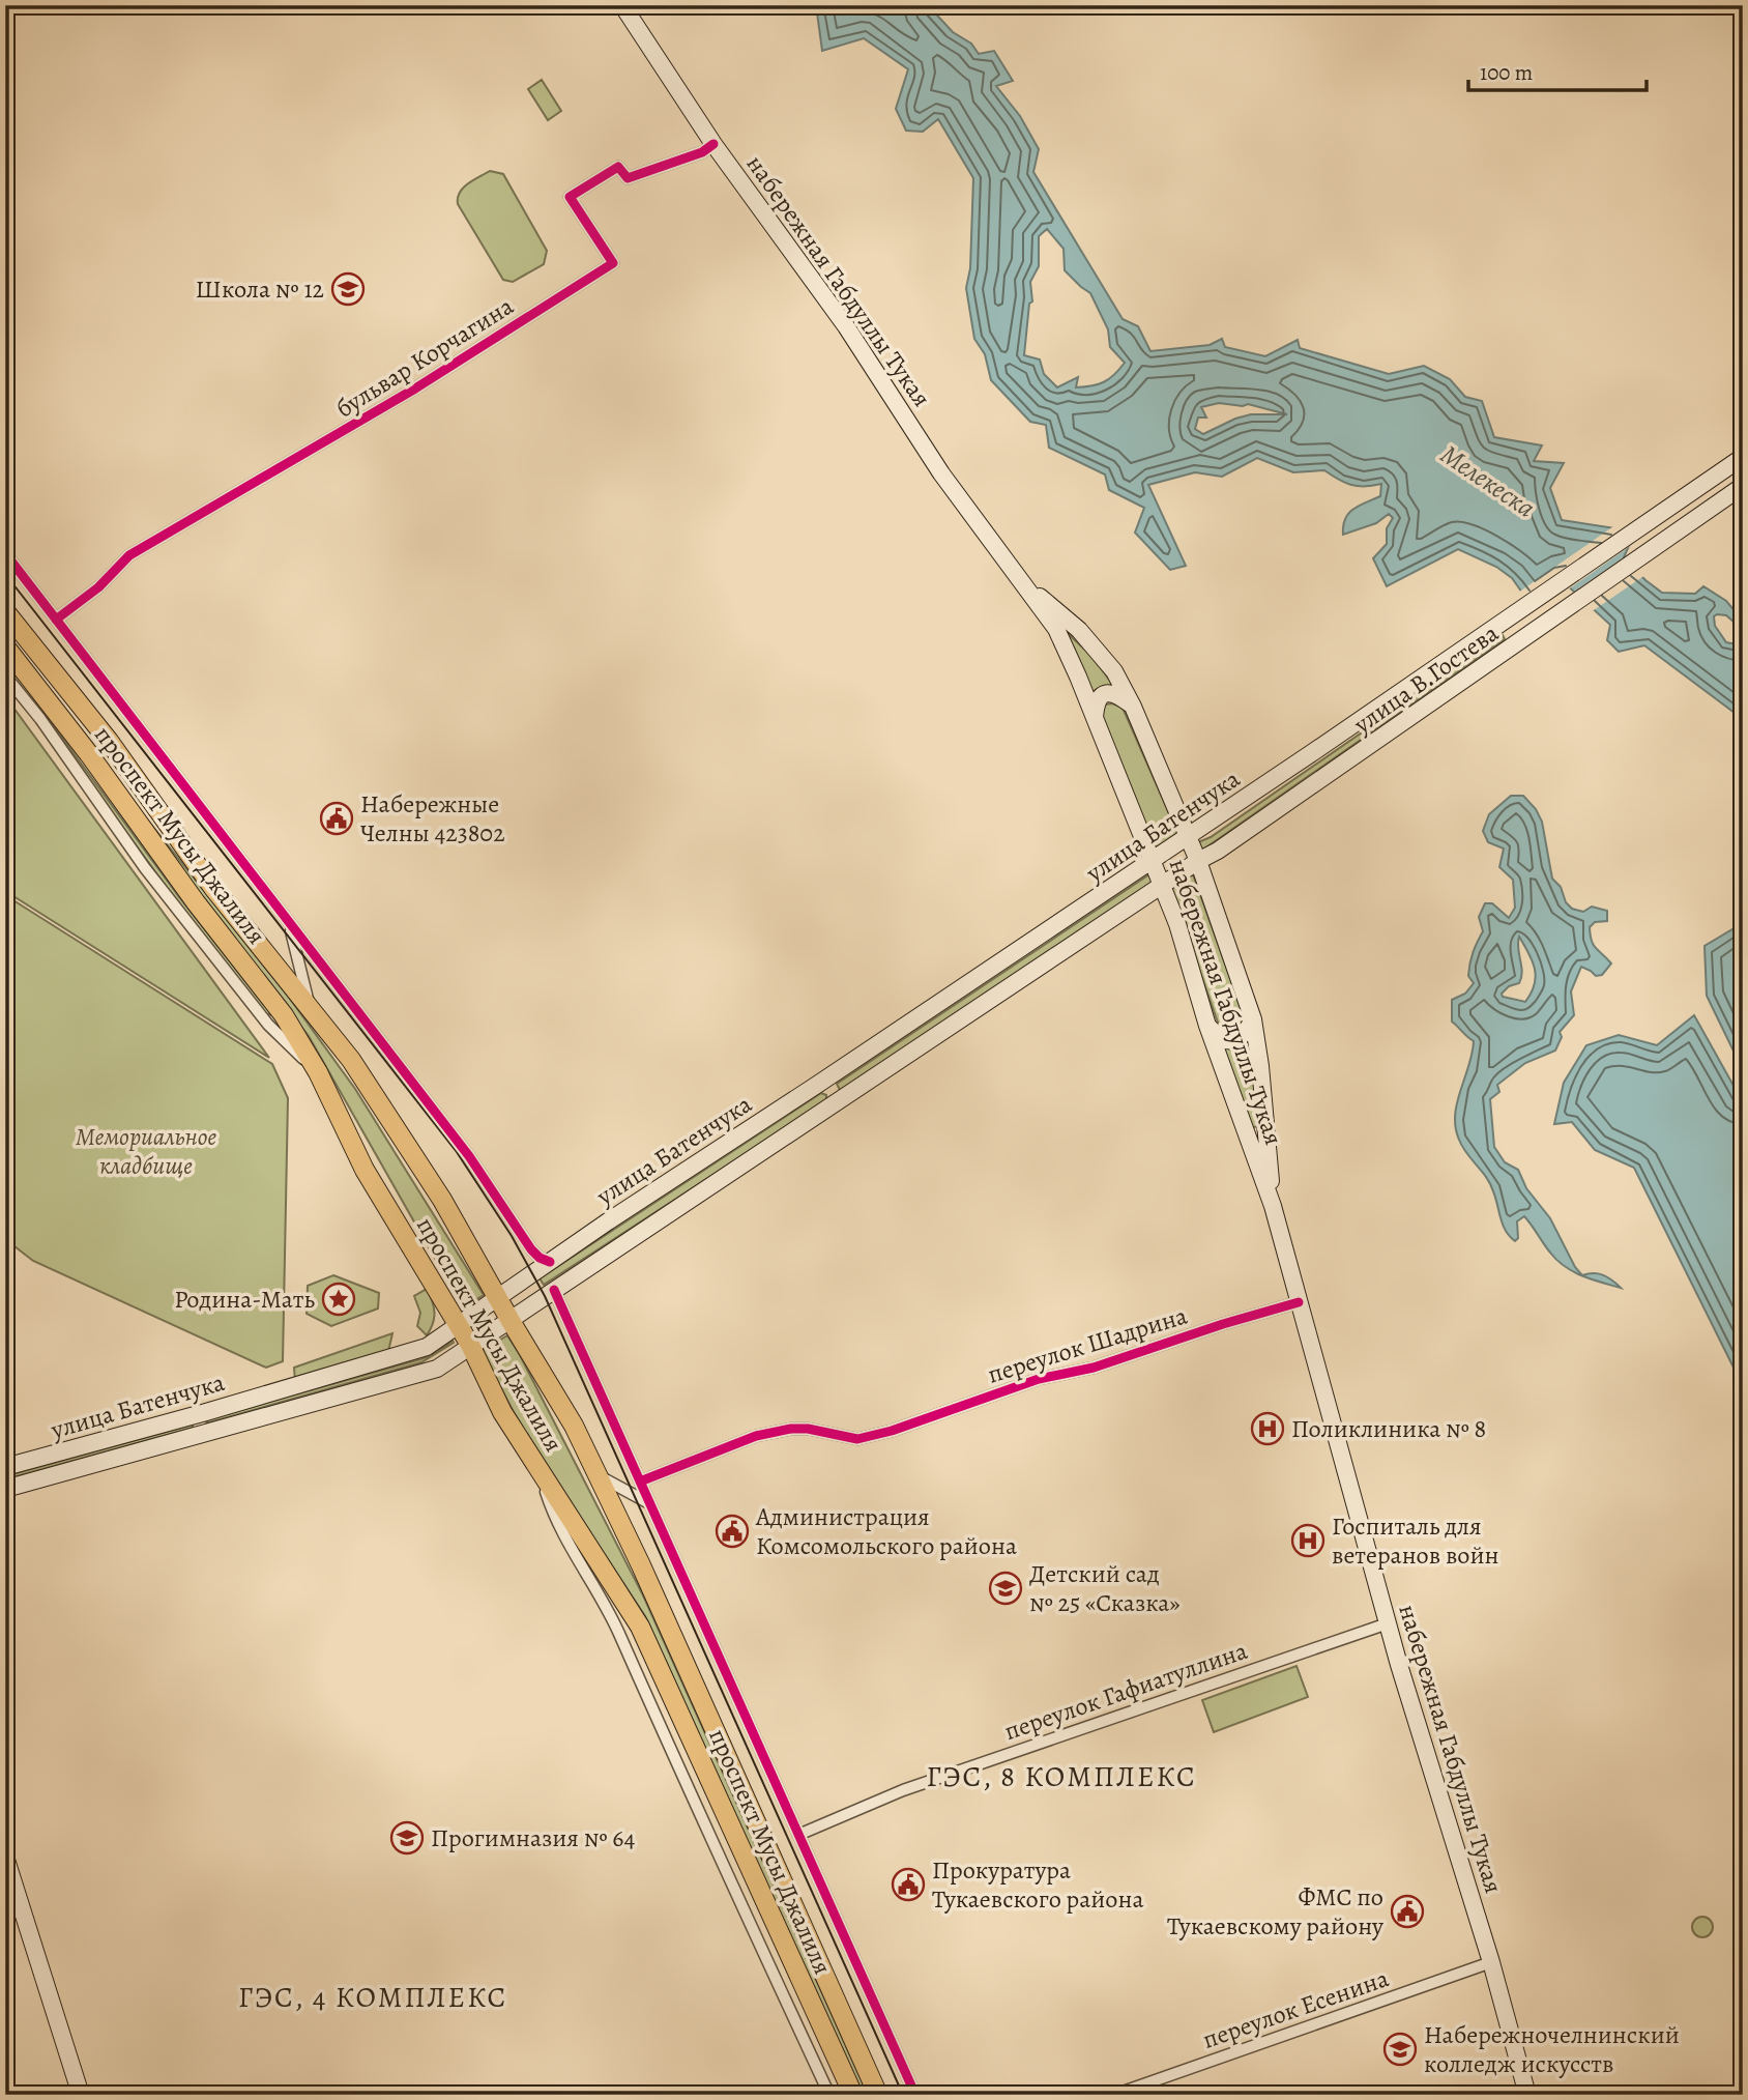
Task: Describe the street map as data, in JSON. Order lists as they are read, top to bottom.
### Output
{
  "streets": {
    "main road": [
      "набережная Габдуллы Тукая",
      "улица В.Гостева",
      "улица Батенчука",
      "проспект Мусы Джалиля"
    ],
    "street": [
      "бульвар Корчагина",
      "переулок Шадрина",
      "переулок Гафиатуллина",
      "переулок Есенина"
    ]
  },
  "crossings": [
    ["набережная Габдуллы Тукая", "бульвар Корчагина"],
    ["набережная Габдуллы Тукая", "улица Батенчука"],
    ["набережная Габдуллы Тукая", "переулок Шадрина"],
    ["набережная Габдуллы Тукая", "переулок Гафиатуллина"],
    ["набережная Габдуллы Тукая", "переулок Есенина"],
    ["улица В.Гостева", "улица Батенчука"],
    ["улица Батенчука", "проспект Мусы Джалиля"]
  ],
  "districts": ["ГЭС, 8 КОМПЛЕКС", "ГЭС, 4 КОМПЛЕКС"],
  "water": ["Мелекеска"],
  "parks": ["Мемориальное кладбище"],
  "places": {
    "school or university": [
      "Школа № 12",
      "Детский сад № 25 «Сказка»",
      "Прогимназия № 64",
      "Набережночелнинский колледж искусств"
    ],
    "public building": [
      "Набережные Челны 423802",
      "Администрация Комсомольского района",
      "Прокуратура Тукаевского района",
      "ФМС по Тукаевскому району"
    ],
    "place": ["Родина-Мать"],
    "hospital": ["Поликлиника № 8", "Госпиталь для ветеранов войн"]
  },
  "scale_bar": "100 m"
}
